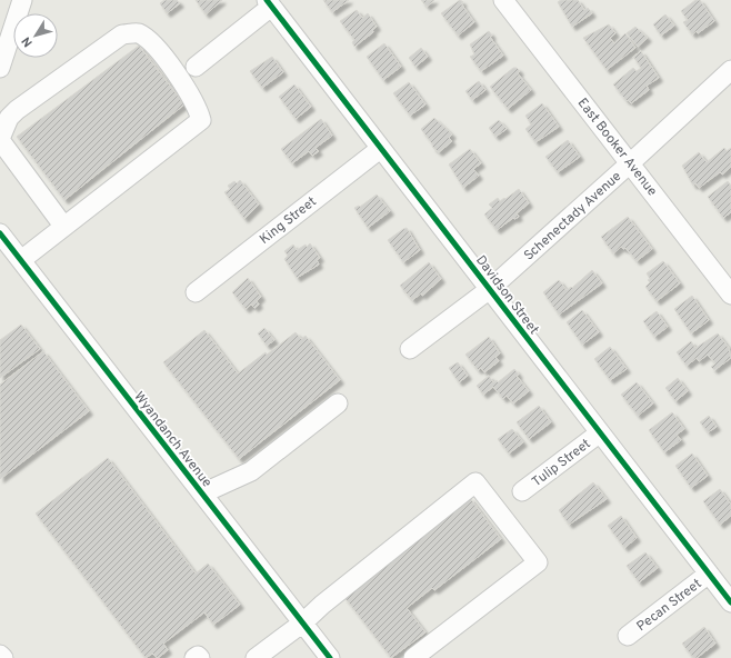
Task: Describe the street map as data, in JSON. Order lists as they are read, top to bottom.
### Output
{
  "streets": {
    "street": [
      "East Booker Avenue",
      "Schenectady Avenue",
      "King Street",
      "Davidson Street",
      "Wyandanch Avenue",
      "Tulip Street",
      "Pecan Street"
    ]
  },
  "crossings": [
    ["East Booker Avenue", "Schenectady Avenue"],
    ["Schenectady Avenue", "Davidson Street"],
    ["King Street", "Davidson Street"],
    ["Davidson Street", "Tulip Street"],
    ["Davidson Street", "Pecan Street"]
  ],
  "north": "bottom left"
}
